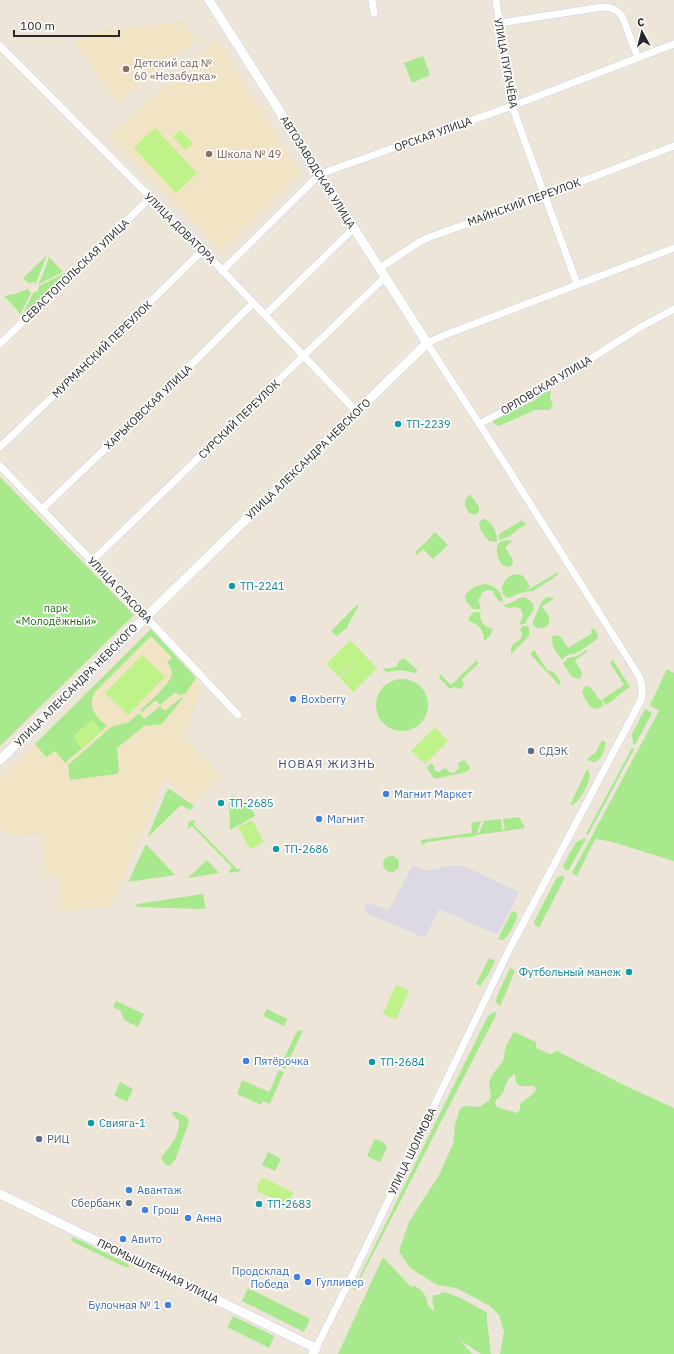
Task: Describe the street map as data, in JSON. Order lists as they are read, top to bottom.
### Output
{
  "streets": {
    "street": [
      "УЛИЦА ПУГАЧЁВА",
      "ОРСКАЯ УЛИЦА",
      "АВТОЗАВОДСКАЯ УЛИЦА",
      "МАЙНСКИЙ ПЕРЕУЛОК",
      "УЛИЦА ДОВАТОРА",
      "СЕВАСТОПОЛЬСКАЯ УЛИЦА",
      "МУРМАНСКИЙ ПЕРЕУЛОК",
      "ОРЛОВСКАЯ УЛИЦА",
      "ХАРЬКОВСКАЯ УЛИЦА",
      "СУРСКИЙ ПЕРЕУЛОК",
      "УЛИЦА АЛЕКСАНДРА НЕВСКОГО",
      "УЛИЦА СТАСОВА",
      "УЛИЦА ШОЛМОВА",
      "ПРОМЫШЛЕННАЯ УЛИЦА"
    ]
  },
  "crossings": [
    ["УЛИЦА ПУГАЧЁВА", "ОРСКАЯ УЛИЦА"],
    ["УЛИЦА ПУГАЧЁВА", "МАЙНСКИЙ ПЕРЕУЛОК"],
    ["УЛИЦА ПУГАЧЁВА", "УЛИЦА АЛЕКСАНДРА НЕВСКОГО"],
    ["ОРСКАЯ УЛИЦА", "АВТОЗАВОДСКАЯ УЛИЦА"],
    ["ОРСКАЯ УЛИЦА", "УЛИЦА ДОВАТОРА"],
    ["АВТОЗАВОДСКАЯ УЛИЦА", "МАЙНСКИЙ ПЕРЕУЛОК"],
    ["АВТОЗАВОДСКАЯ УЛИЦА", "СУРСКИЙ ПЕРЕУЛОК"],
    ["АВТОЗАВОДСКАЯ УЛИЦА", "УЛИЦА АЛЕКСАНДРА НЕВСКОГО"],
    ["УЛИЦА ДОВАТОРА", "СЕВАСТОПОЛЬСКАЯ УЛИЦА"],
    ["УЛИЦА ДОВАТОРА", "МУРМАНСКИЙ ПЕРЕУЛОК"],
    ["УЛИЦА ДОВАТОРА", "ХАРЬКОВСКАЯ УЛИЦА"],
    ["УЛИЦА ДОВАТОРА", "СУРСКИЙ ПЕРЕУЛОК"],
    ["УЛИЦА ДОВАТОРА", "УЛИЦА АЛЕКСАНДРА НЕВСКОГО"],
    ["ОРЛОВСКАЯ УЛИЦА", "УЛИЦА ШОЛМОВА"],
    ["ХАРЬКОВСКАЯ УЛИЦА", "УЛИЦА СТАСОВА"],
    ["СУРСКИЙ ПЕРЕУЛОК", "УЛИЦА СТАСОВА"],
    ["УЛИЦА АЛЕКСАНДРА НЕВСКОГО", "УЛИЦА СТАСОВА"],
    ["УЛИЦА ШОЛМОВА", "ПРОМЫШЛЕННАЯ УЛИЦА"]
  ],
  "districts": ["НОВАЯ ЖИЗНЬ"],
  "parks": ["парк «Молодёжный»"],
  "places": [
    "Детский сад № 60 «Незабудка»",
    "Школа № 49",
    "ТП-2239",
    "ТП-2241",
    "Boxberry",
    "СДЭК",
    "Магнит Маркет",
    "ТП-2685",
    "Магнит",
    "ТП-2686",
    "Футбольный манеж",
    "Пятёрочка",
    "ТП-2684",
    "Свияга-1",
    "РИЦ",
    "Авантаж",
    "Сбербанк",
    "ТП-2683",
    "Грош",
    "Анна",
    "Авито",
    "Продсклад Победа",
    "Гулливер",
    "Булочная № 1"
  ],
  "scale_bar": "100 m",
  "north": "top"
}
